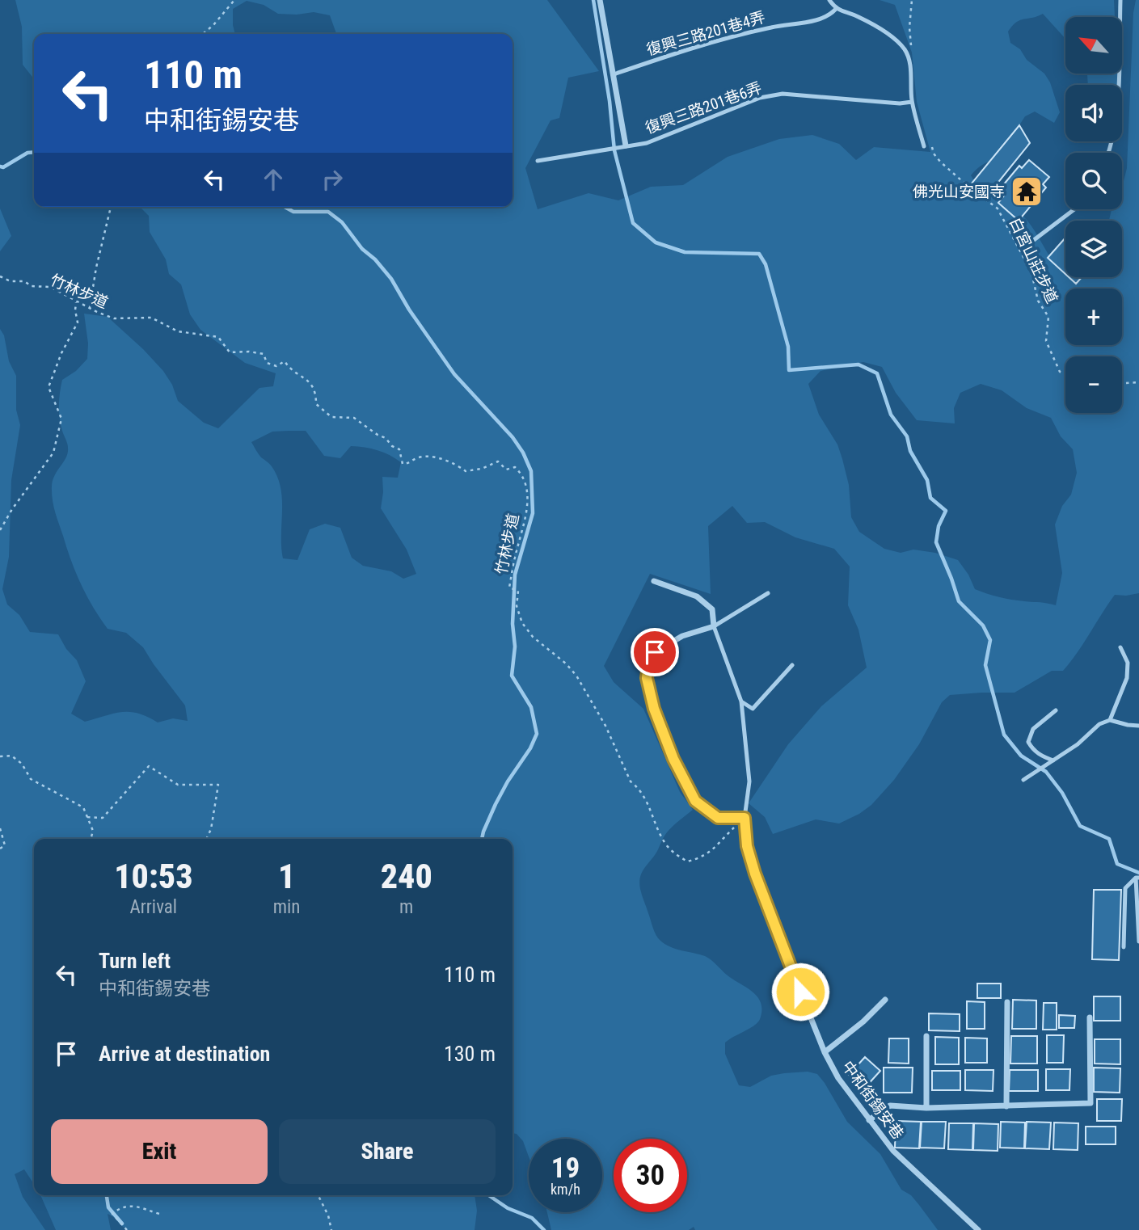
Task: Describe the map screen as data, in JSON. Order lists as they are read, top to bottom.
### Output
{
  "streets": {
    "street": ["中和街錫安巷"],
    "lane": ["復興三路201巷4弄", "復興三路201巷6弄"],
    "path": ["白宮山莊步道", "竹林步道"]
  },
  "crossings": [
    ["竹林步道", "中和街錫安巷"]
  ],
  "places": {
    "temple": ["佛光山安國寺"]
  },
  "north": "top left",
  "page": {
    "map_buttons": ["+", "−"],
    "turn": ["110 m", "中和街錫安巷"],
    "eta": [
      "10:53",
      "Arrival",
      "1",
      "min",
      "240",
      "m"
    ],
    "list": [
      {
        "name": "Turn left",
        "note": "中和街錫安巷",
        "value": "110 m"
      },
      {
        "name": "Arrive at destination",
        "value": "130 m"
      }
    ],
    "buttons": ["Exit", "Share"],
    "speed": "19 km/h",
    "limit": "30"
  }
}
